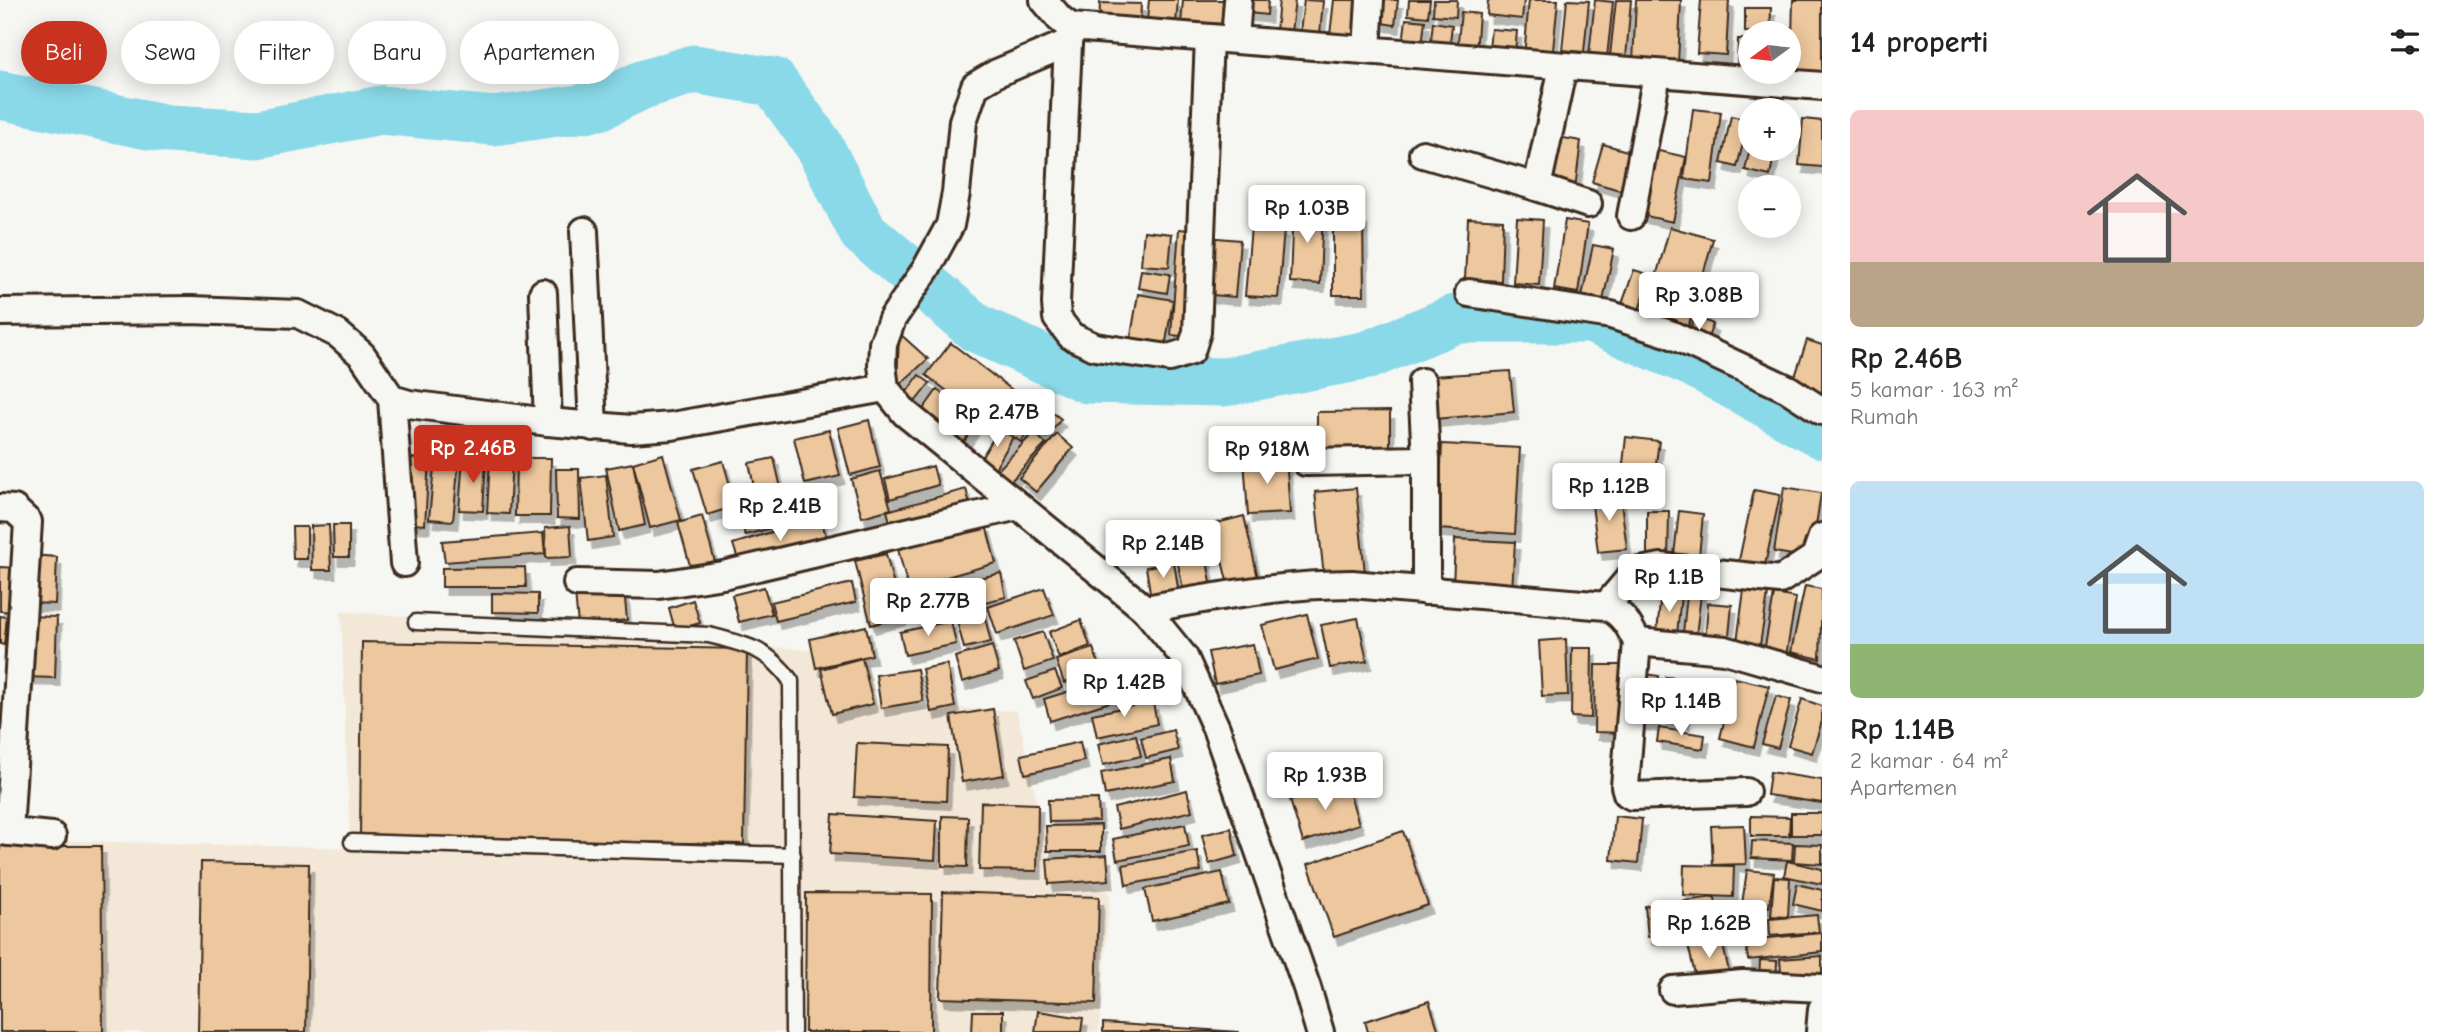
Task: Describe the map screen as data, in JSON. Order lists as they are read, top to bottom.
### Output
{
  "north": "left",
  "page": {
    "heading": "14 properti",
    "map_buttons": ["+", "−"],
    "chip": [
      "Beli",
      "Sewa",
      "Filter",
      "Baru",
      "Apartemen"
    ],
    "list": [
      {
        "name": "Rp 2.46B",
        "note": "5 kamar · 163 m² · Rumah"
      },
      {
        "name": "Rp 1.14B",
        "note": "2 kamar · 64 m² · Apartemen"
      }
    ],
    "price": [
      "Rp 1.03B",
      "Rp 3.08B",
      "Rp 2.47B",
      "Rp 2.46B",
      "Rp 918M",
      "Rp 1.12B",
      "Rp 2.41B",
      "Rp 2.14B",
      "Rp 1.1B",
      "Rp 2.77B",
      "Rp 1.42B",
      "Rp 1.14B",
      "Rp 1.93B",
      "Rp 1.62B"
    ]
  }
}
